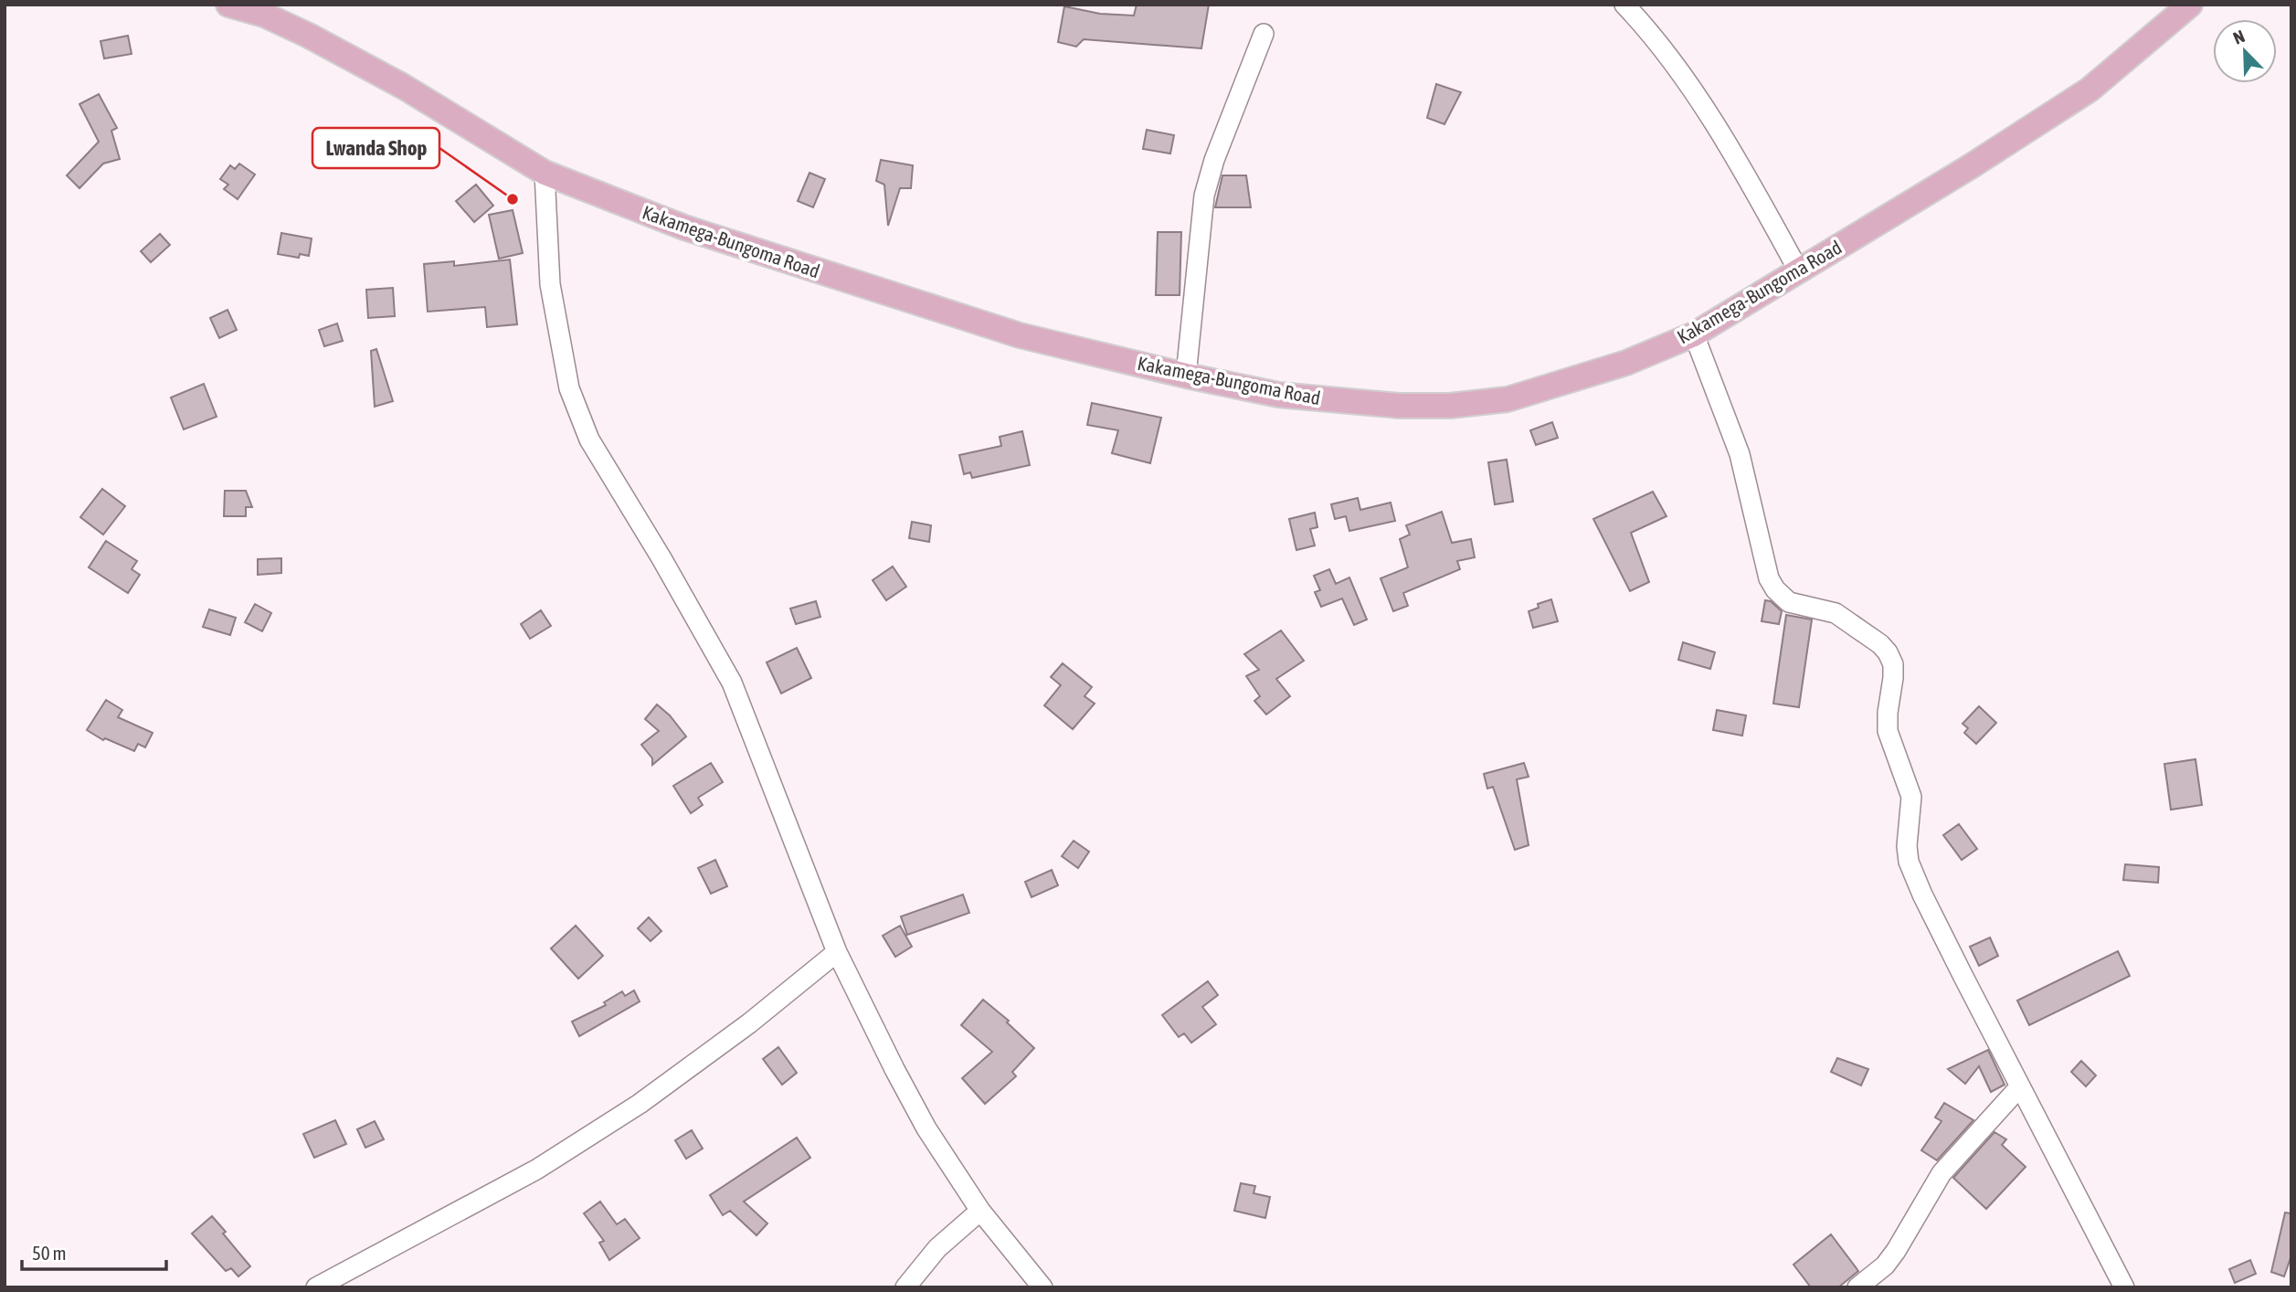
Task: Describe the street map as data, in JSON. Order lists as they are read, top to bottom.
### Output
{
  "streets": {
    "main road": ["Kakamega-Bungoma Road"]
  },
  "places": ["Lwanda Shop"],
  "scale_bar": "50 m",
  "north": "top left"
}
